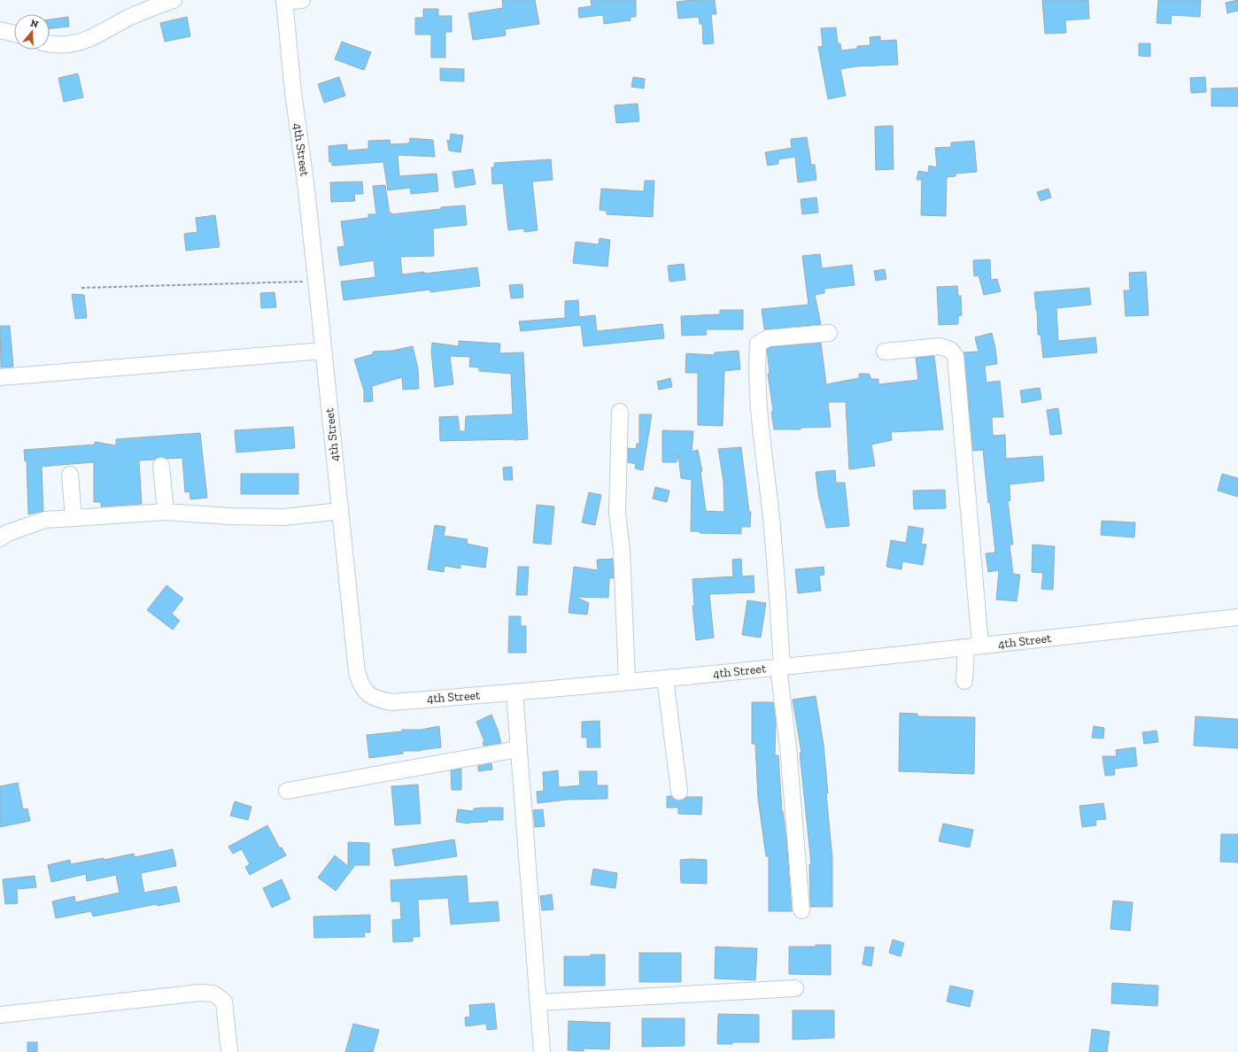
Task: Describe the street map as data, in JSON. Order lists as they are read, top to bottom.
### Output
{
  "streets": {
    "street": ["4th Street"]
  },
  "north": "top"
}
